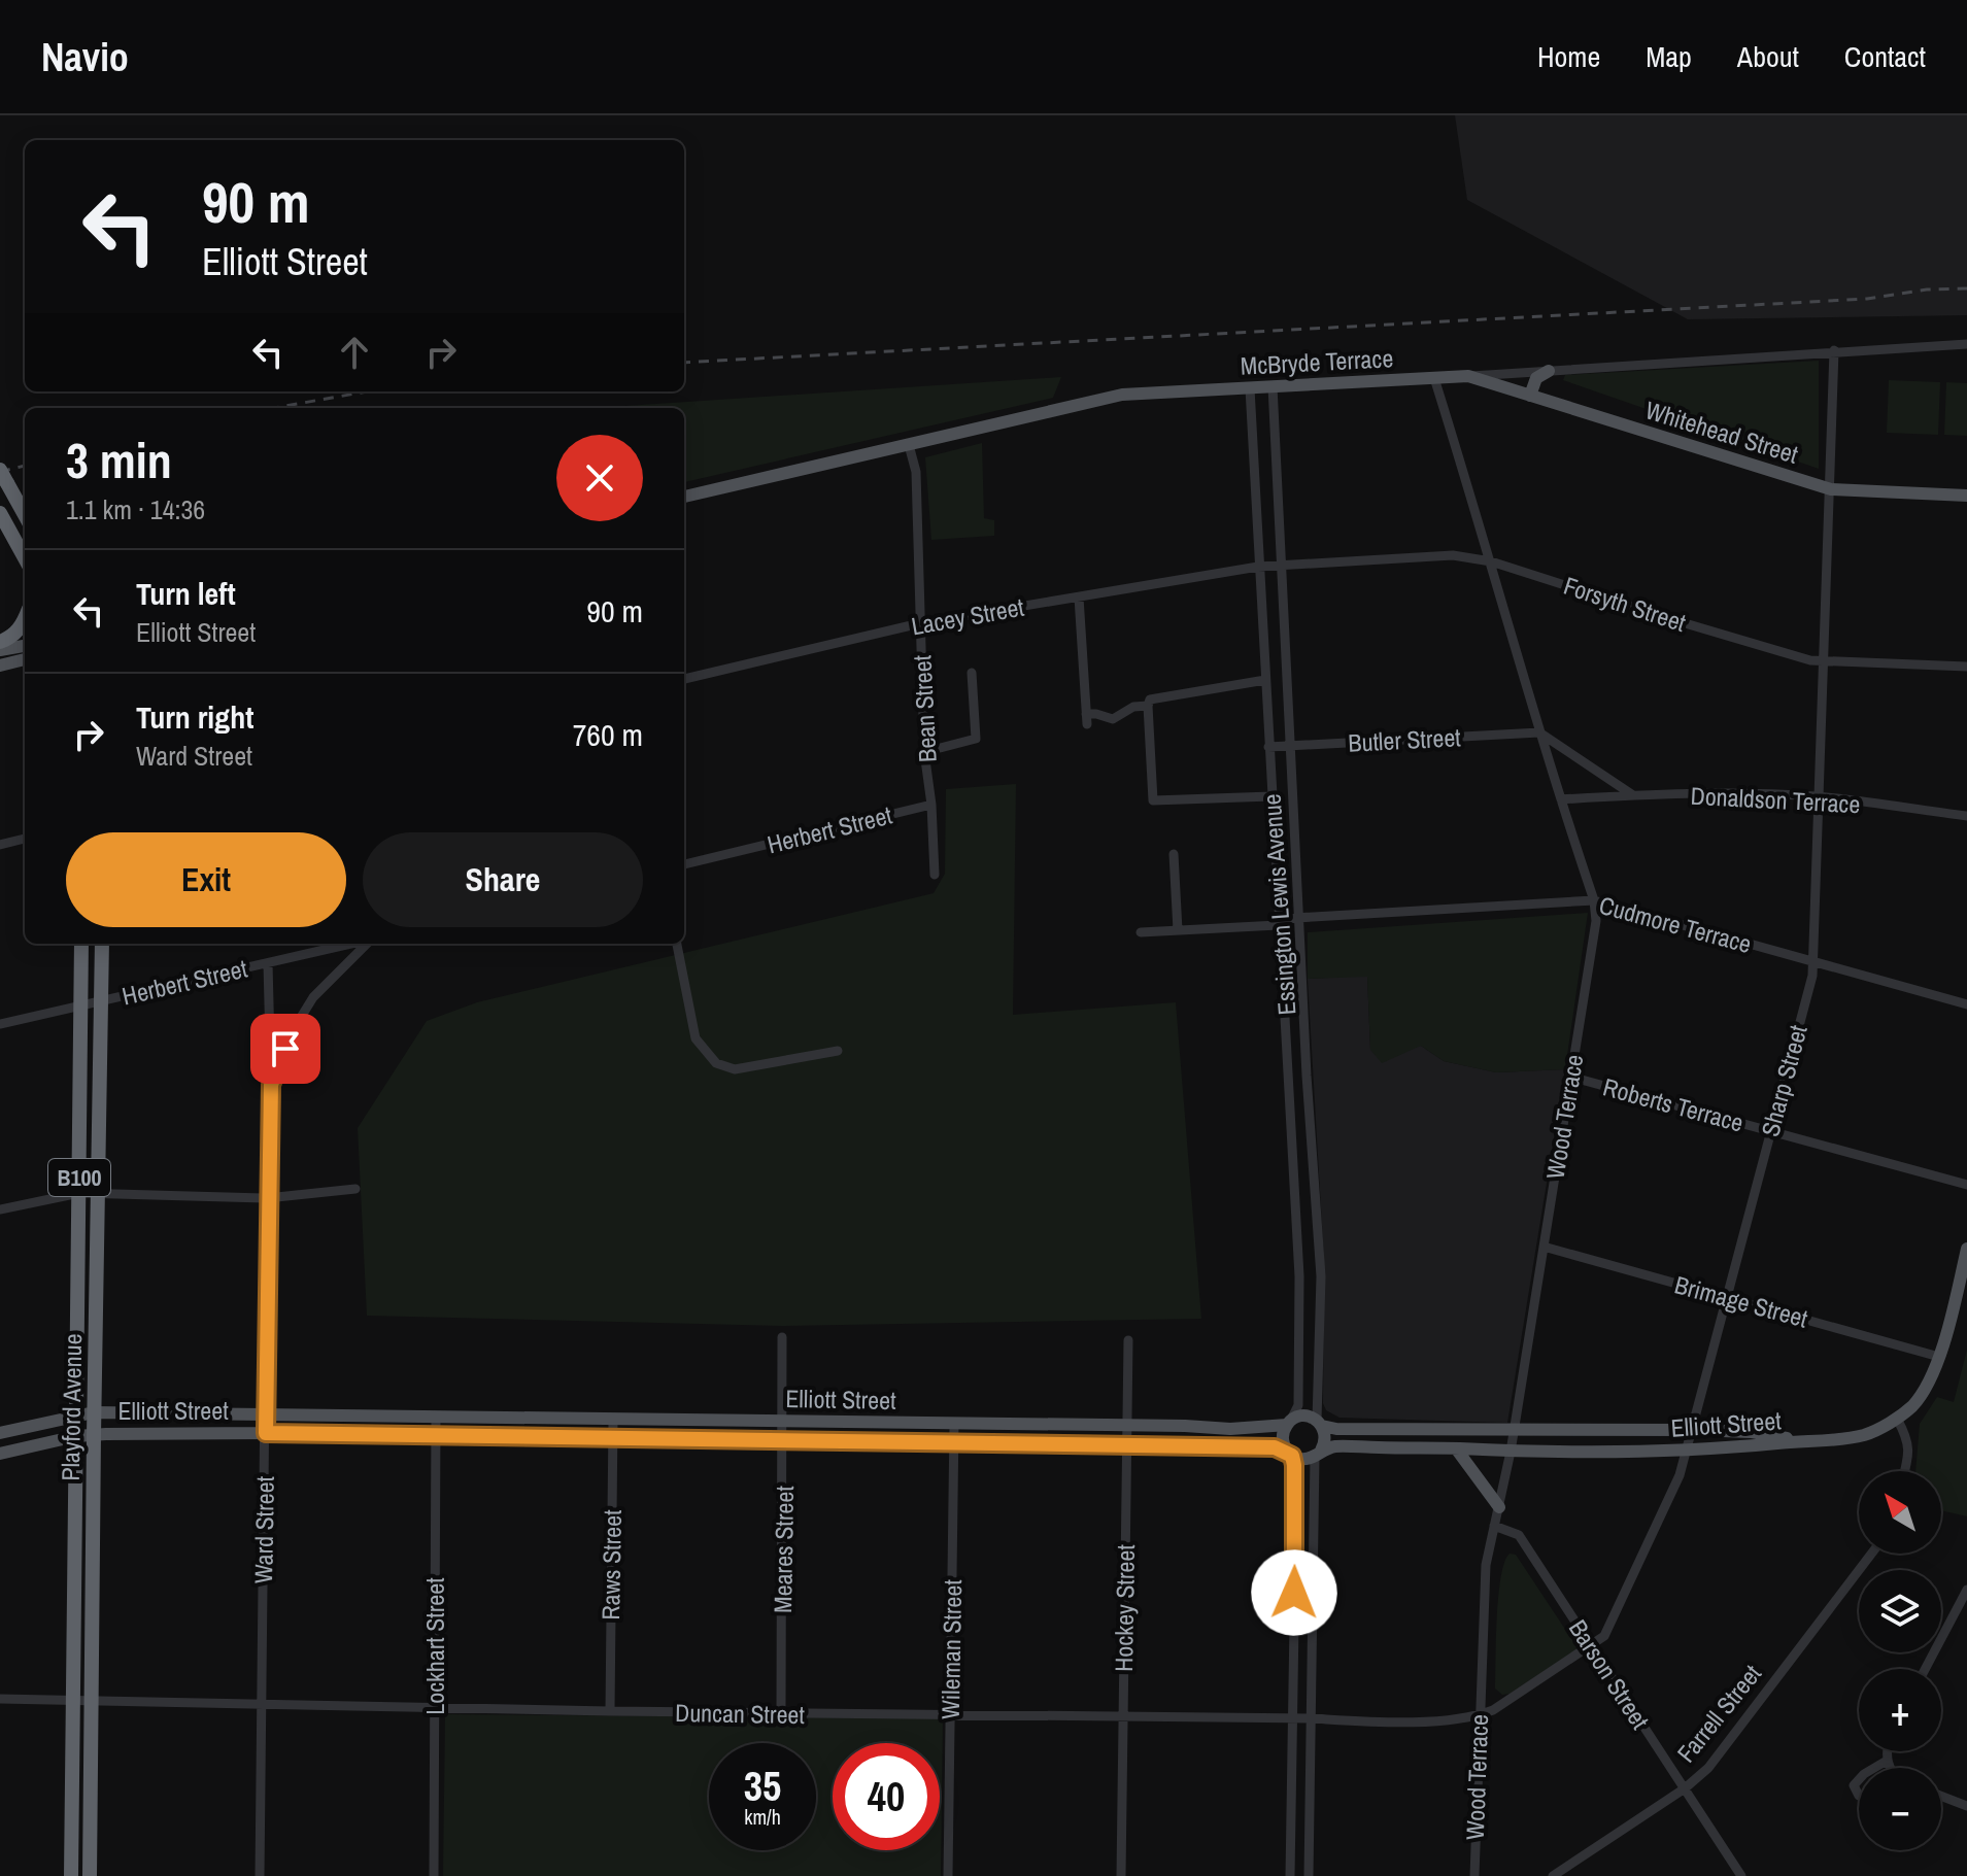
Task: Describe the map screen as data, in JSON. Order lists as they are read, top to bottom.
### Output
{
  "streets": {
    "highway": ["B100", "Playford Avenue"],
    "main road": ["McBryde Terrace", "Whitehead Street", "Elliott Street"],
    "street": [
      "Forsyth Street",
      "Lacey Street",
      "Bean Street",
      "Butler Street",
      "Donaldson Terrace",
      "Herbert Street",
      "Essington Lewis Avenue",
      "Cudmore Terrace",
      "Sharp Street",
      "Roberts Terrace",
      "Wood Terrace",
      "Brimage Street",
      "Ward Street",
      "Meares Street",
      "Raws Street",
      "Hockey Street",
      "Lockhart Street",
      "Wileman Street",
      "Barson Street",
      "Duncan Street",
      "Farrell Street"
    ]
  },
  "crossings": [
    ["McBryde Terrace", "Whitehead Street"],
    ["McBryde Terrace", "Bean Street"],
    ["McBryde Terrace", "Essington Lewis Avenue"],
    ["McBryde Terrace", "Sharp Street"],
    ["McBryde Terrace", "Wood Terrace"],
    ["Whitehead Street", "Sharp Street"],
    ["Forsyth Street", "Lacey Street"],
    ["Forsyth Street", "Essington Lewis Avenue"],
    ["Forsyth Street", "Sharp Street"],
    ["Forsyth Street", "Wood Terrace"],
    ["Lacey Street", "Bean Street"],
    ["Lacey Street", "Essington Lewis Avenue"],
    ["Bean Street", "Herbert Street"],
    ["Butler Street", "Essington Lewis Avenue"],
    ["Butler Street", "Wood Terrace"],
    ["Donaldson Terrace", "Sharp Street"],
    ["Donaldson Terrace", "Wood Terrace"],
    ["Herbert Street", "Playford Avenue"],
    ["Herbert Street", "Ward Street"],
    ["Essington Lewis Avenue", "Cudmore Terrace"],
    ["Essington Lewis Avenue", "Elliott Street"],
    ["Cudmore Terrace", "Sharp Street"],
    ["Cudmore Terrace", "Wood Terrace"],
    ["Sharp Street", "Roberts Terrace"],
    ["Sharp Street", "Wood Terrace"],
    ["Sharp Street", "Brimage Street"],
    ["Sharp Street", "Elliott Street"],
    ["Sharp Street", "Barson Street"],
    ["Sharp Street", "Duncan Street"],
    ["Roberts Terrace", "Wood Terrace"],
    ["Wood Terrace", "Brimage Street"],
    ["Wood Terrace", "Elliott Street"],
    ["Wood Terrace", "Barson Street"],
    ["Wood Terrace", "Duncan Street"],
    ["Elliott Street", "Playford Avenue"],
    ["Elliott Street", "Ward Street"],
    ["Elliott Street", "Meares Street"],
    ["Elliott Street", "Raws Street"],
    ["Elliott Street", "Hockey Street"],
    ["Elliott Street", "Lockhart Street"],
    ["Elliott Street", "Wileman Street"],
    ["Playford Avenue", "Duncan Street"],
    ["Ward Street", "Duncan Street"],
    ["Meares Street", "Duncan Street"],
    ["Raws Street", "Duncan Street"],
    ["Hockey Street", "Duncan Street"],
    ["Lockhart Street", "Duncan Street"],
    ["Wileman Street", "Duncan Street"],
    ["Barson Street", "Farrell Street"]
  ],
  "north": "top left",
  "page": {
    "header": "Navio",
    "nav": [
      "Home",
      "Map",
      "About",
      "Contact"
    ],
    "turn": ["90 m", "Elliott Street"],
    "heading": ["3 min", "1.1 km · 14:36"],
    "list": [
      {
        "name": "Turn left",
        "note": "Elliott Street",
        "value": "90 m"
      },
      {
        "name": "Turn right",
        "note": "Ward Street",
        "value": "760 m"
      }
    ],
    "buttons": ["Exit", "Share"],
    "map_buttons": ["+", "−"],
    "speed": "35 km/h",
    "limit": "40"
  }
}
